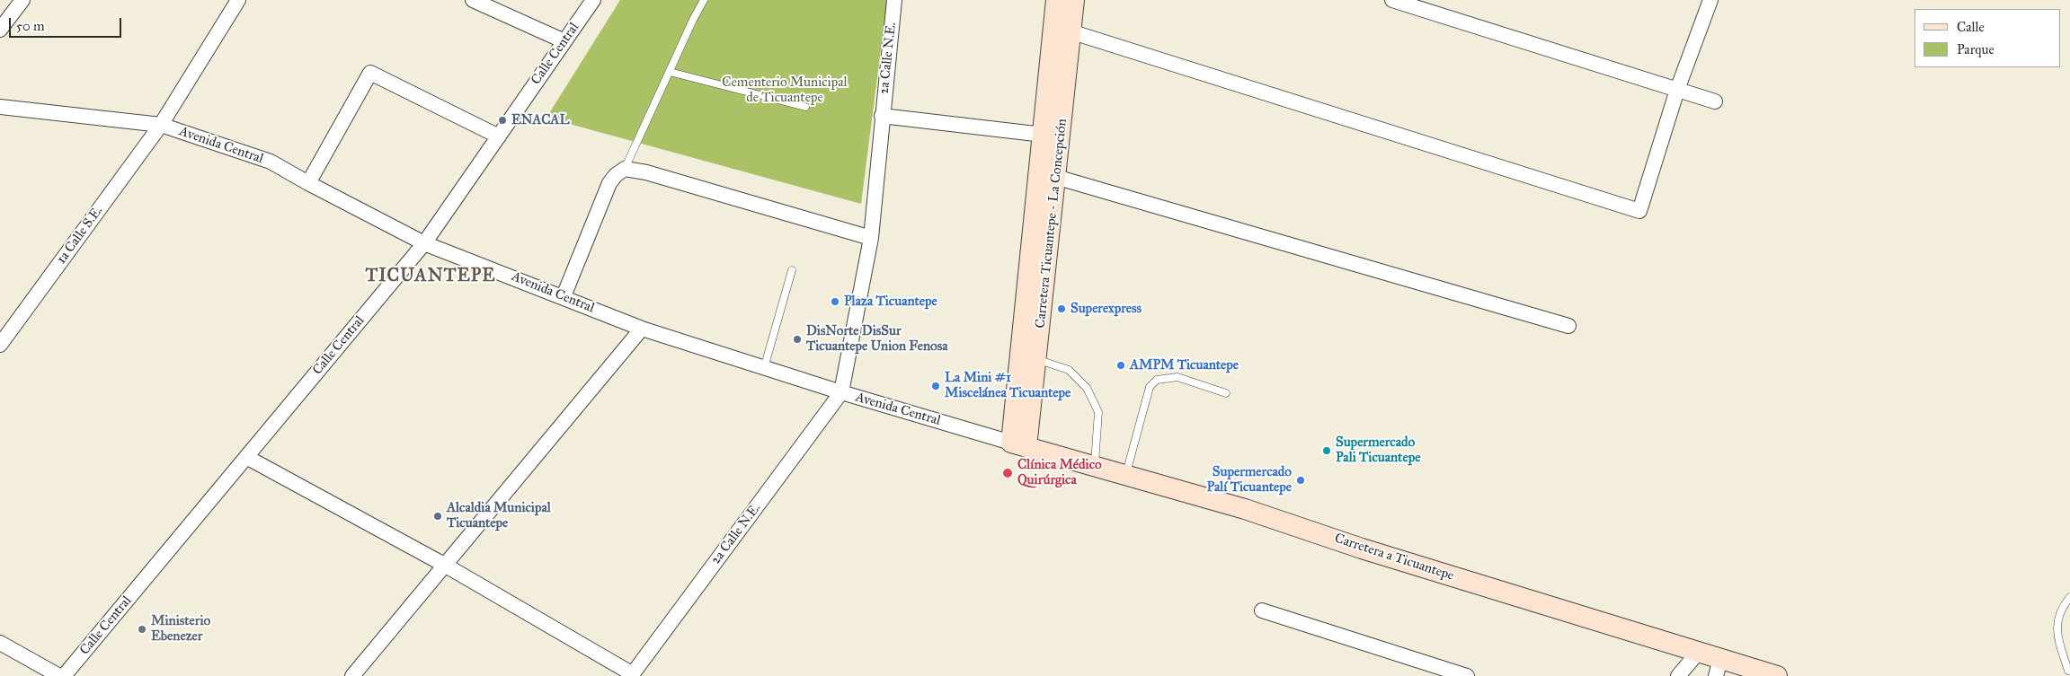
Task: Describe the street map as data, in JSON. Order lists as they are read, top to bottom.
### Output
{
  "streets": {
    "main road": ["Carretera Ticuantepe - La Concepción", "Carretera a Ticuantepe"],
    "street": [
      "Calle Central",
      "2a Calle N.E.",
      "Avenida Central",
      "1a Calle S.E."
    ]
  },
  "crossings": [
    ["Calle Central", "Avenida Central"],
    ["2a Calle N.E.", "Avenida Central"],
    ["Avenida Central", "Carretera Ticuantepe - La Concepción"],
    ["Avenida Central", "1a Calle S.E."],
    ["Avenida Central", "Carretera a Ticuantepe"],
    ["Carretera Ticuantepe - La Concepción", "Carretera a Ticuantepe"]
  ],
  "districts": ["TICUANTEPE"],
  "parks": ["Cementerio Municipal de Ticuantepe"],
  "places": [
    "ENACAL",
    "Plaza Ticuantepe",
    "Superexpress",
    "DisNorte DisSur Ticuantepe Union Fenosa",
    "AMPM Ticuantepe",
    "La Mini #1 Miscelánea Ticuantepe",
    "Supermercado Pali Ticuantepe",
    "Clínica Médico Quirúrgica",
    "Supermercado Palí Ticuantepe",
    "Alcaldia Municipal Ticuantepe",
    "Ministerio Ebenezer"
  ],
  "legend": ["Calle", "Parque"],
  "scale_bar": "50 m"
}
